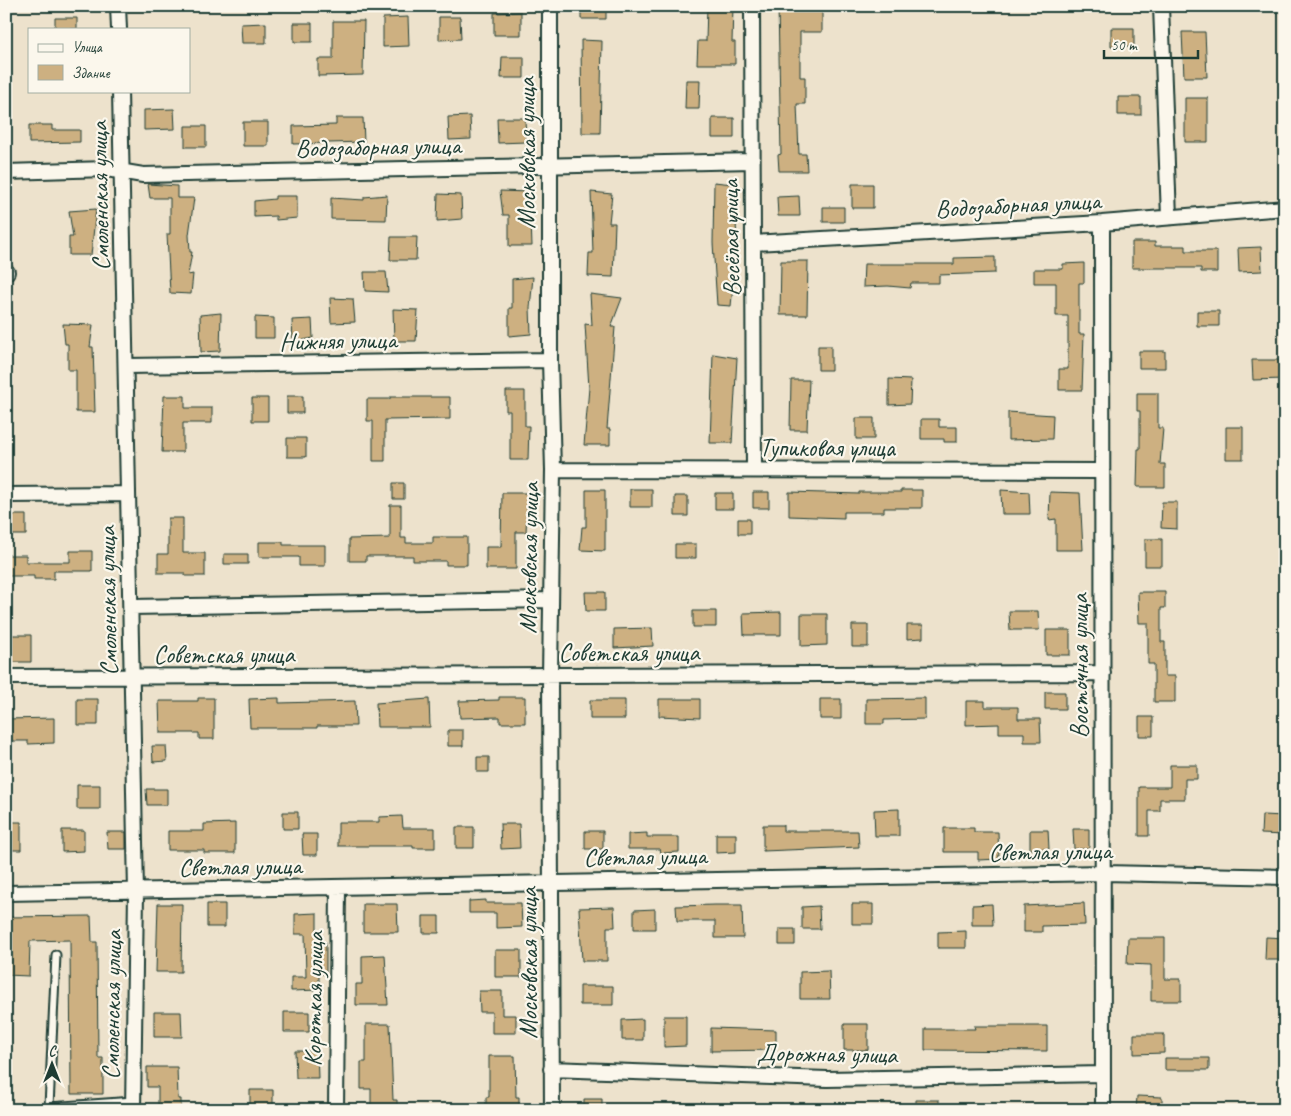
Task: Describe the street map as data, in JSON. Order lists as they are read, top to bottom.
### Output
{
  "streets": {
    "street": [
      "Водозаборная улица",
      "Московская улица",
      "Смоленская улица",
      "Весёлая улица",
      "Нижняя улица",
      "Тупиковая улица",
      "Советская улица",
      "Восточная улица",
      "Светлая улица",
      "Короткая улица",
      "Дорожная улица"
    ]
  },
  "crossings": [
    ["Водозаборная улица", "Московская улица"],
    ["Водозаборная улица", "Смоленская улица"],
    ["Водозаборная улица", "Весёлая улица"],
    ["Водозаборная улица", "Восточная улица"],
    ["Московская улица", "Нижняя улица"],
    ["Московская улица", "Тупиковая улица"],
    ["Московская улица", "Советская улица"],
    ["Московская улица", "Светлая улица"],
    ["Московская улица", "Дорожная улица"],
    ["Смоленская улица", "Нижняя улица"],
    ["Смоленская улица", "Советская улица"],
    ["Смоленская улица", "Светлая улица"],
    ["Весёлая улица", "Тупиковая улица"],
    ["Тупиковая улица", "Восточная улица"],
    ["Советская улица", "Восточная улица"],
    ["Восточная улица", "Светлая улица"],
    ["Восточная улица", "Дорожная улица"],
    ["Светлая улица", "Короткая улица"]
  ],
  "legend": ["Улица", "Здание"],
  "scale_bar": "50 m",
  "north": "top"
}
